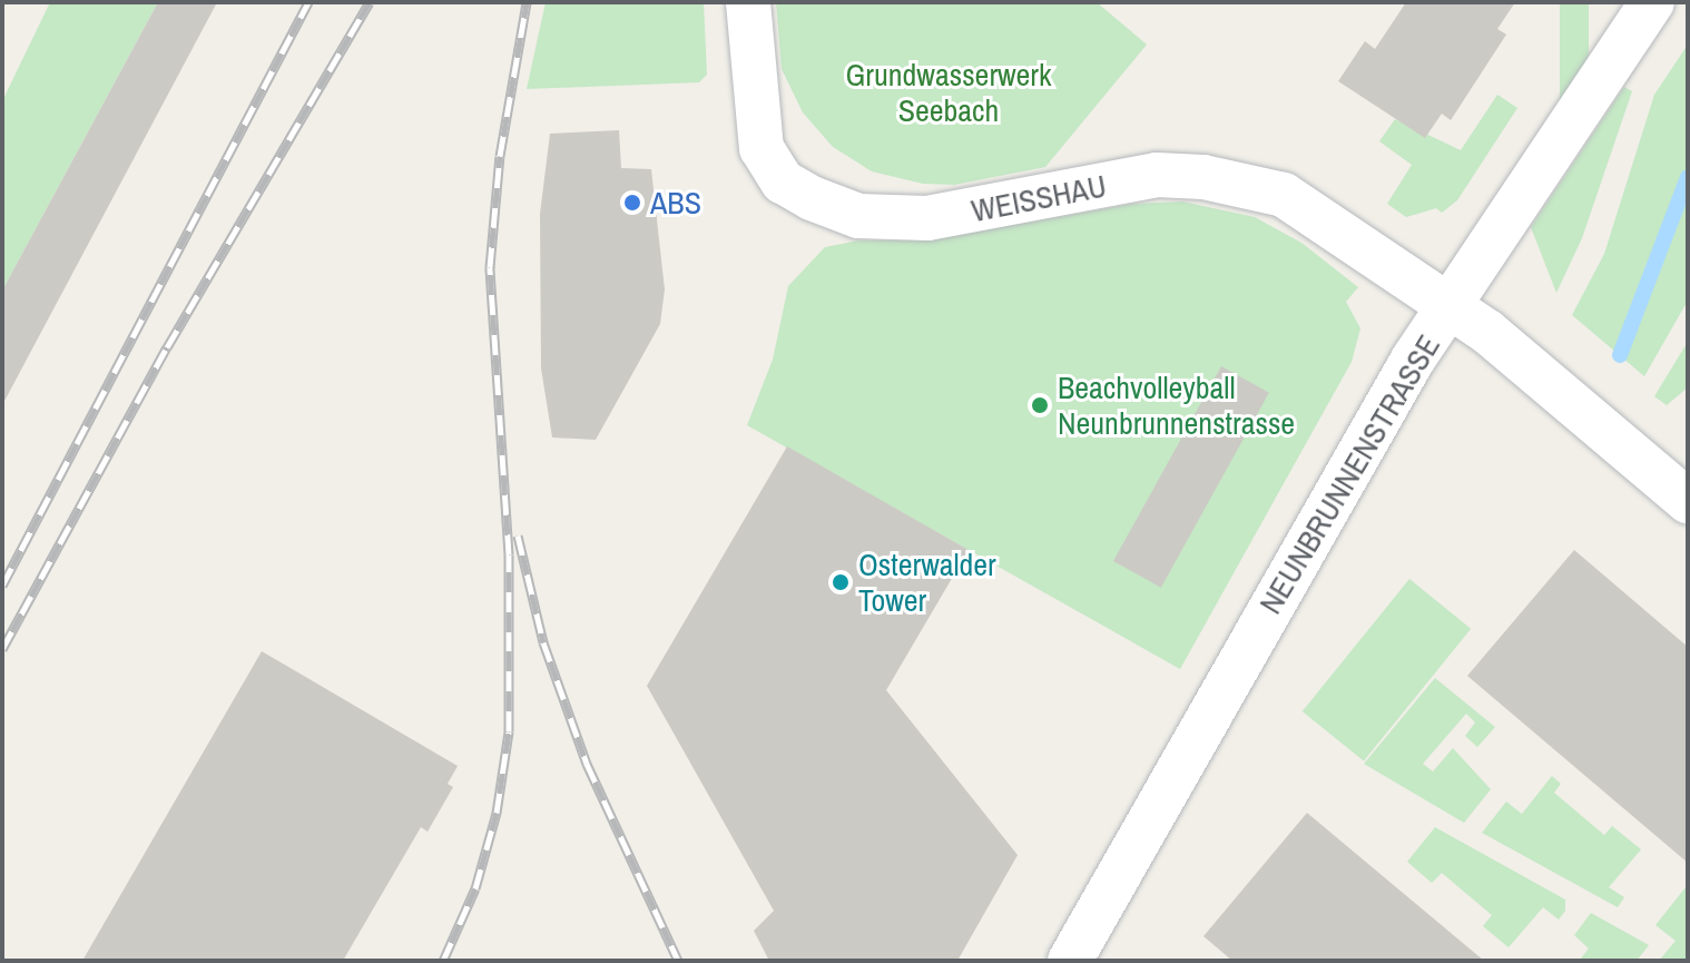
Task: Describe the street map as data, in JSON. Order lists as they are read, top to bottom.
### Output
{
  "streets": {
    "street": ["WEISSHAU", "NEUNBRUNNENSTRASSE"]
  },
  "crossings": [
    ["WEISSHAU", "NEUNBRUNNENSTRASSE"]
  ],
  "parks": ["Grundwasserwerk Seebach"],
  "places": ["ABS", "Beachvolleyball Neunbrunnenstrasse", "Osterwalder Tower"]
}
